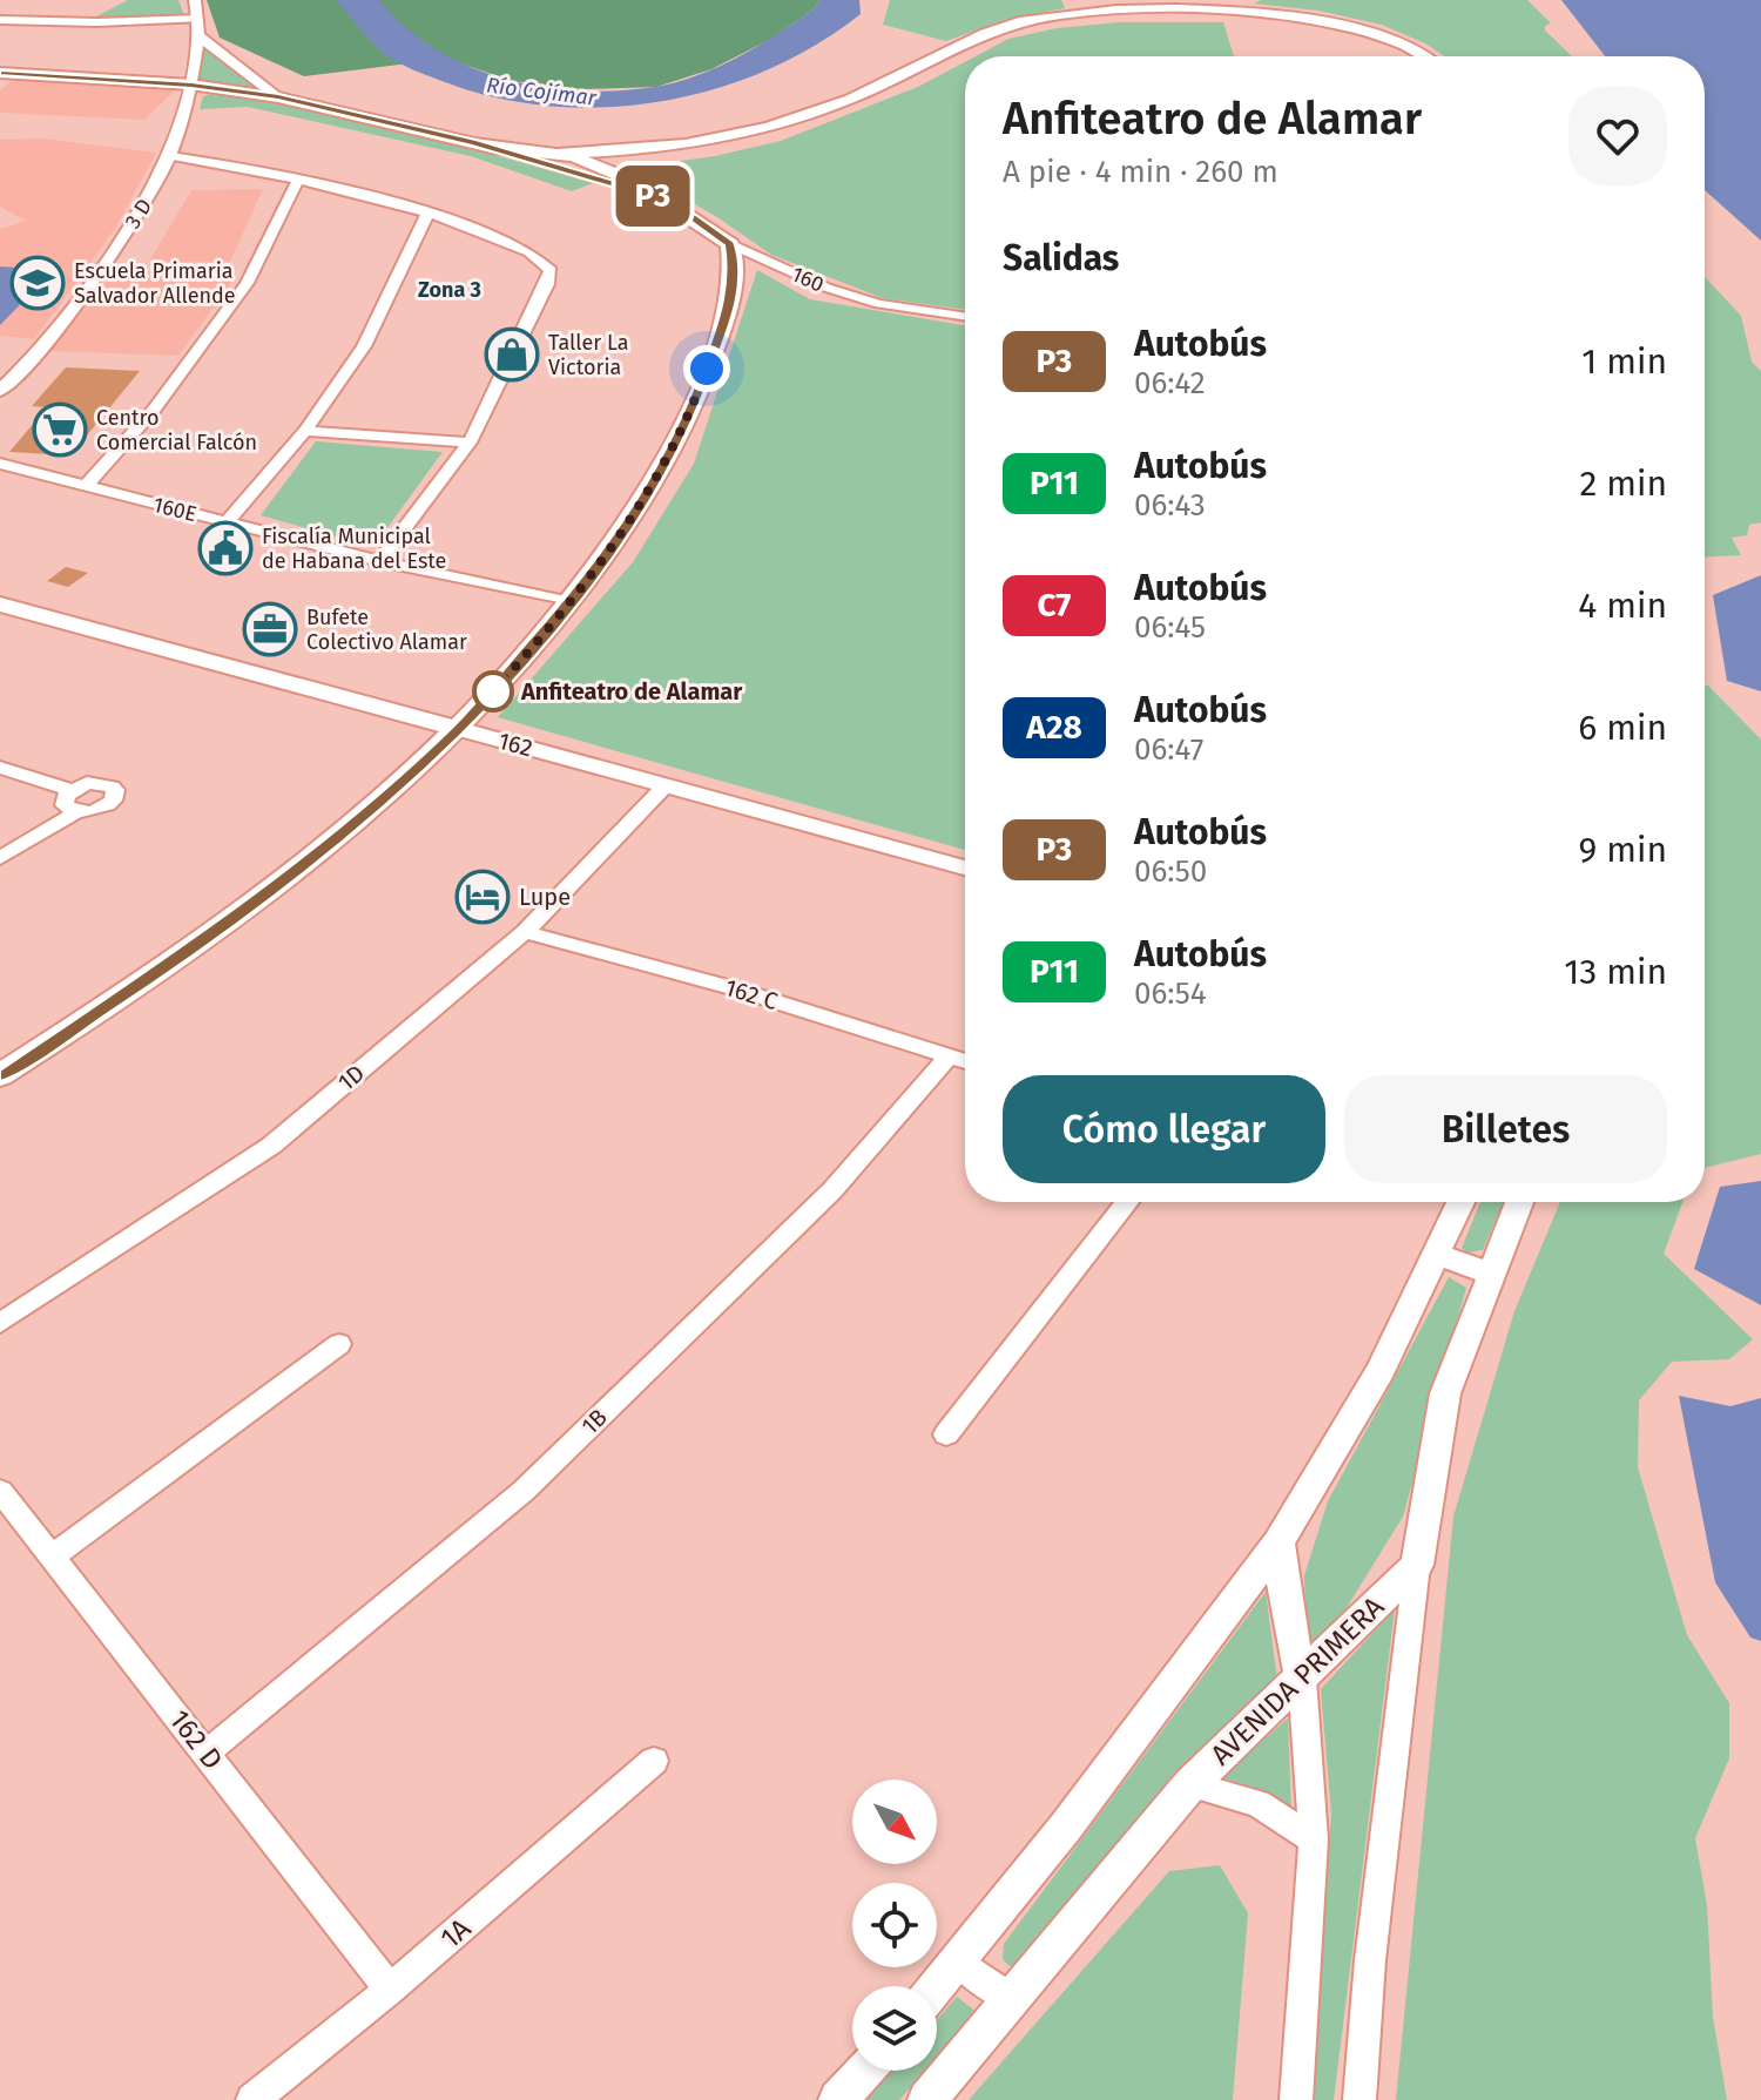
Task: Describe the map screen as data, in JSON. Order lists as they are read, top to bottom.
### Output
{
  "streets": {
    "main road": ["160", "162"],
    "street": [
      "3 D",
      "160E",
      "162 C",
      "1D",
      "1B",
      "AVENIDA PRIMERA",
      "162 D",
      "1A"
    ]
  },
  "crossings": [
    ["3 D", "160"],
    ["162", "1D"],
    ["162 C", "1D"],
    ["162 C", "1B"],
    ["1B", "162 D"],
    ["162 D", "1A"]
  ],
  "districts": ["Zona 3"],
  "water": ["Río Cojímar"],
  "places": {
    "school or university": ["Escuela Primaria Salvador Allende"],
    "shop": ["Taller La Victoria"],
    "supermarket": ["Centro Comercial Falcón"],
    "public building": ["Fiscalía Municipal de Habana del Este"],
    "office": ["Bufete Colectivo Alamar"],
    "other": ["Anfiteatro de Alamar"],
    "hotel": ["Lupe"]
  },
  "lines": ["bus line P3"],
  "north": "bottom right",
  "page": {
    "on_map": "P3",
    "heading": [
      ["Anfiteatro de Alamar", "A pie · 4 min · 260 m"],
      "Salidas"
    ],
    "list": [
      {
        "mark": "P3",
        "name": "Autobús",
        "note": "06:42",
        "value": "1 min"
      },
      {
        "mark": "P11",
        "name": "Autobús",
        "note": "06:43",
        "value": "2 min"
      },
      {
        "mark": "C7",
        "name": "Autobús",
        "note": "06:45",
        "value": "4 min"
      },
      {
        "mark": "A28",
        "name": "Autobús",
        "note": "06:47",
        "value": "6 min"
      },
      {
        "mark": "P3",
        "name": "Autobús",
        "note": "06:50",
        "value": "9 min"
      },
      {
        "mark": "P11",
        "name": "Autobús",
        "note": "06:54",
        "value": "13 min"
      }
    ],
    "buttons": ["Cómo llegar", "Billetes"]
  }
}
